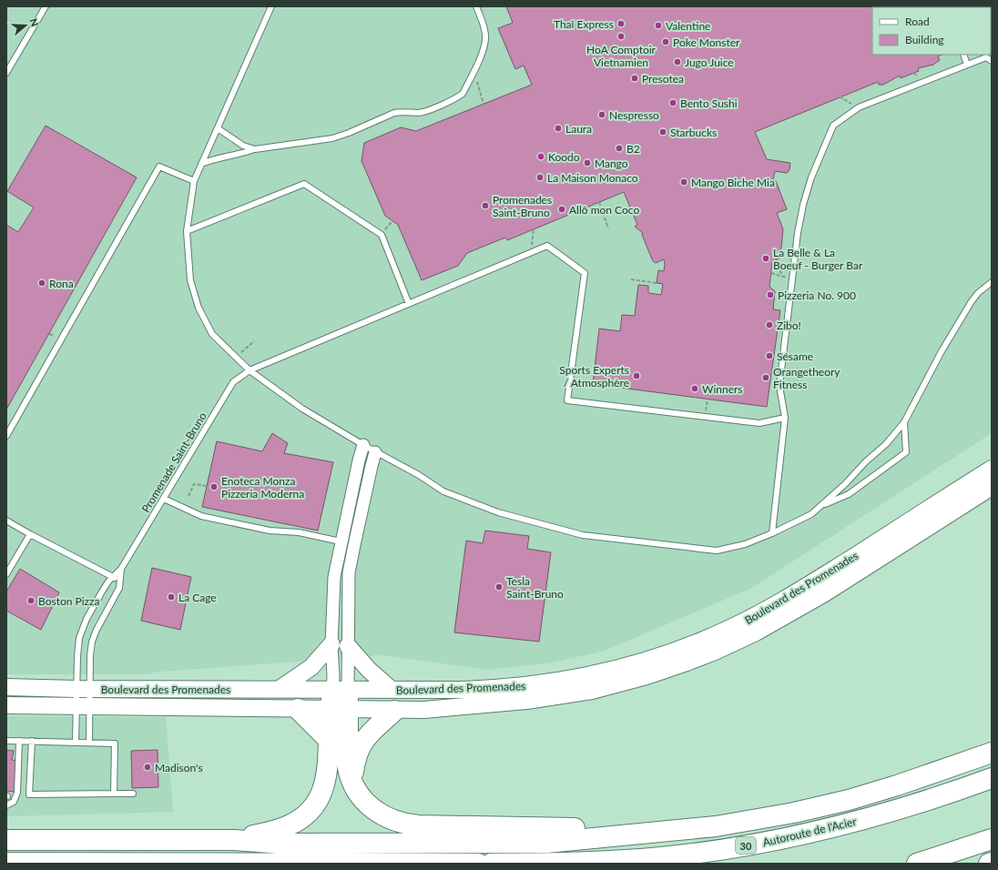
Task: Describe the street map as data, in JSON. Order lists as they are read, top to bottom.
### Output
{
  "streets": {
    "highway": ["Autoroute de l'Acier", "30"],
    "street": ["Boulevard des Promenades"],
    "lane": ["Promenade Saint-Bruno"]
  },
  "crossings": [
    ["Promenade Saint-Bruno", "Boulevard des Promenades"]
  ],
  "places": [
    "Thaï Express",
    "Valentine",
    "HoA Comptoir Vietnamien",
    "Poke Monster",
    "Jugo Juice",
    "Presotea",
    "Bento Sushi",
    "Nespresso",
    "Laura",
    "Starbucks",
    "B2",
    "Koodo",
    "Mango",
    "La Maison Monaco",
    "Mango Biche Mia",
    "Promenades Saint-Bruno",
    "Allô mon Coco",
    "La Belle & La Boeuf - Burger Bar",
    "Rona",
    "Pizzeria No. 900",
    "Zibo!",
    "Sésame",
    "Sports Experts / Atmosphère",
    "Orangetheory Fitness",
    "Winners",
    "Enoteca Monza Pizzeria Moderna",
    "Tesla Saint-Bruno",
    "La Cage",
    "Boston Pizza",
    "Madison's"
  ],
  "legend": ["Road", "Building"],
  "north": "right"
}
